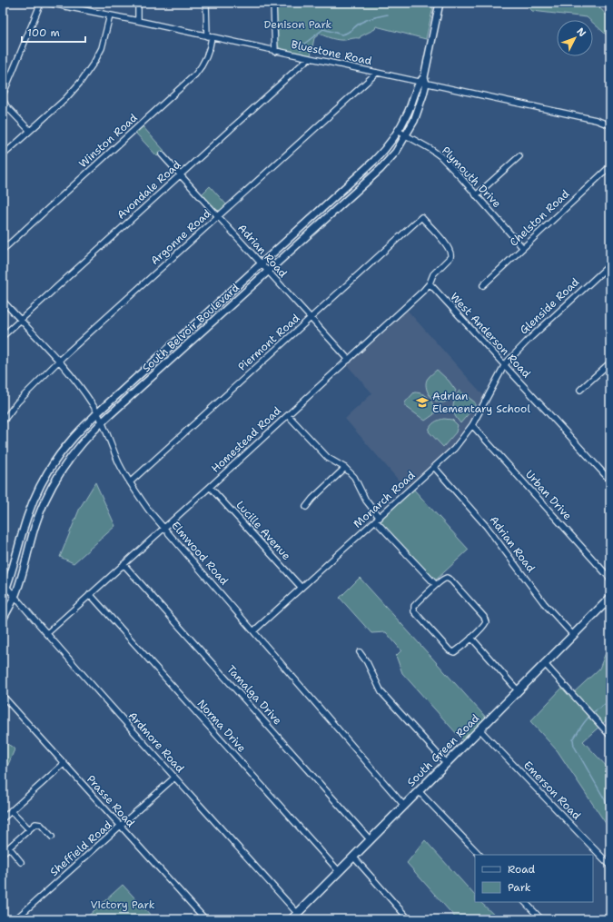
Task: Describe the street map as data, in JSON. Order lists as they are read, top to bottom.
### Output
{
  "streets": {
    "main road": ["South Green Road"],
    "street": [
      "Bluestone Road",
      "Winston Road",
      "Plymouth Drive",
      "Avondale Road",
      "Chelston Road",
      "Argonne Road",
      "Adrian Road",
      "Glenside Road",
      "South Belvoir Boulevard",
      "West Anderson Road",
      "Piermont Road",
      "Homestead Road",
      "Urban Drive",
      "Monarch Road",
      "Lucille Avenue",
      "Elmwood Road",
      "Tamalga Drive",
      "Norma Drive",
      "Ardmore Road",
      "Emerson Road",
      "Prasse Road",
      "Sheffield Road"
    ]
  },
  "crossings": [
    ["Bluestone Road", "Winston Road"],
    ["Bluestone Road", "Avondale Road"],
    ["Bluestone Road", "Argonne Road"],
    ["Bluestone Road", "South Belvoir Boulevard"],
    ["Plymouth Drive", "Chelston Road"],
    ["Plymouth Drive", "South Belvoir Boulevard"],
    ["Avondale Road", "Adrian Road"],
    ["Avondale Road", "Elmwood Road"],
    ["Argonne Road", "Adrian Road"],
    ["Argonne Road", "Elmwood Road"],
    ["Adrian Road", "South Belvoir Boulevard"],
    ["Adrian Road", "Piermont Road"],
    ["Adrian Road", "Homestead Road"],
    ["Adrian Road", "Monarch Road"],
    ["Adrian Road", "South Green Road"],
    ["Glenside Road", "West Anderson Road"],
    ["Glenside Road", "Monarch Road"],
    ["South Belvoir Boulevard", "Elmwood Road"],
    ["South Belvoir Boulevard", "Ardmore Road"],
    ["West Anderson Road", "Homestead Road"],
    ["West Anderson Road", "Monarch Road"],
    ["Piermont Road", "Homestead Road"],
    ["Piermont Road", "Elmwood Road"],
    ["Homestead Road", "Lucille Avenue"],
    ["Homestead Road", "Elmwood Road"],
    ["Homestead Road", "Tamalga Drive"],
    ["Homestead Road", "Norma Drive"],
    ["Homestead Road", "Ardmore Road"],
    ["Urban Drive", "Monarch Road"],
    ["Monarch Road", "Lucille Avenue"],
    ["Monarch Road", "Elmwood Road"],
    ["Elmwood Road", "South Green Road"],
    ["Tamalga Drive", "South Green Road"],
    ["Norma Drive", "South Green Road"],
    ["Ardmore Road", "South Green Road"],
    ["Ardmore Road", "Sheffield Road"],
    ["South Green Road", "Emerson Road"],
    ["Prasse Road", "Sheffield Road"]
  ],
  "parks": ["Denison Park", "Victory Park"],
  "places": {
    "school or university": ["Adrian Elementary School"]
  },
  "legend": ["Road", "Park"],
  "scale_bar": "100 m",
  "north": "top right"
}
